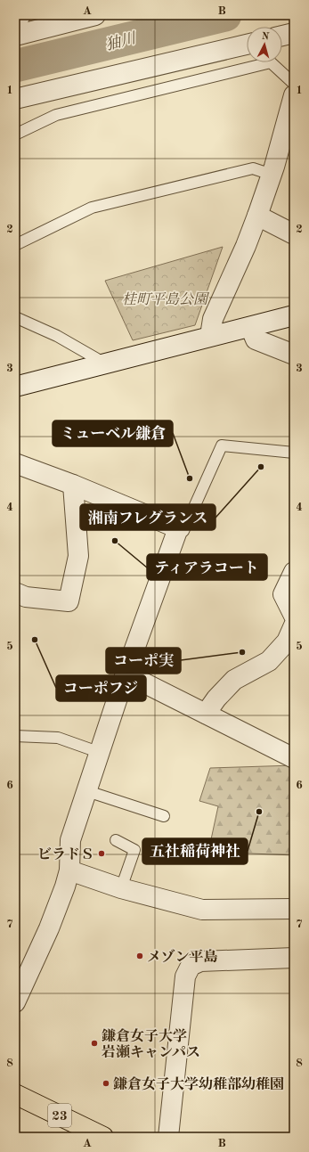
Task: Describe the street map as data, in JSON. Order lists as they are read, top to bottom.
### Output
{
  "streets": {
    "main road": ["23"]
  },
  "water": ["㹨川"],
  "parks": ["桂町平島公園"],
  "places": [
    "湘南フレグランス",
    "ミューベル鎌倉",
    "ティアラコート",
    "コーポフジ",
    "コーポ実",
    "五社稲荷神社",
    "ビラドＳ",
    "メゾン平島",
    "鎌倉女子大学 岩瀬キャンパス",
    "鎌倉女子大学幼稚部幼稚園"
  ],
  "north": "top",
  "grid": {
    "columns": ["A", "B"],
    "rows": [
      "1",
      "2",
      "3",
      "4",
      "5",
      "6",
      "7",
      "8"
    ]
  }
}
